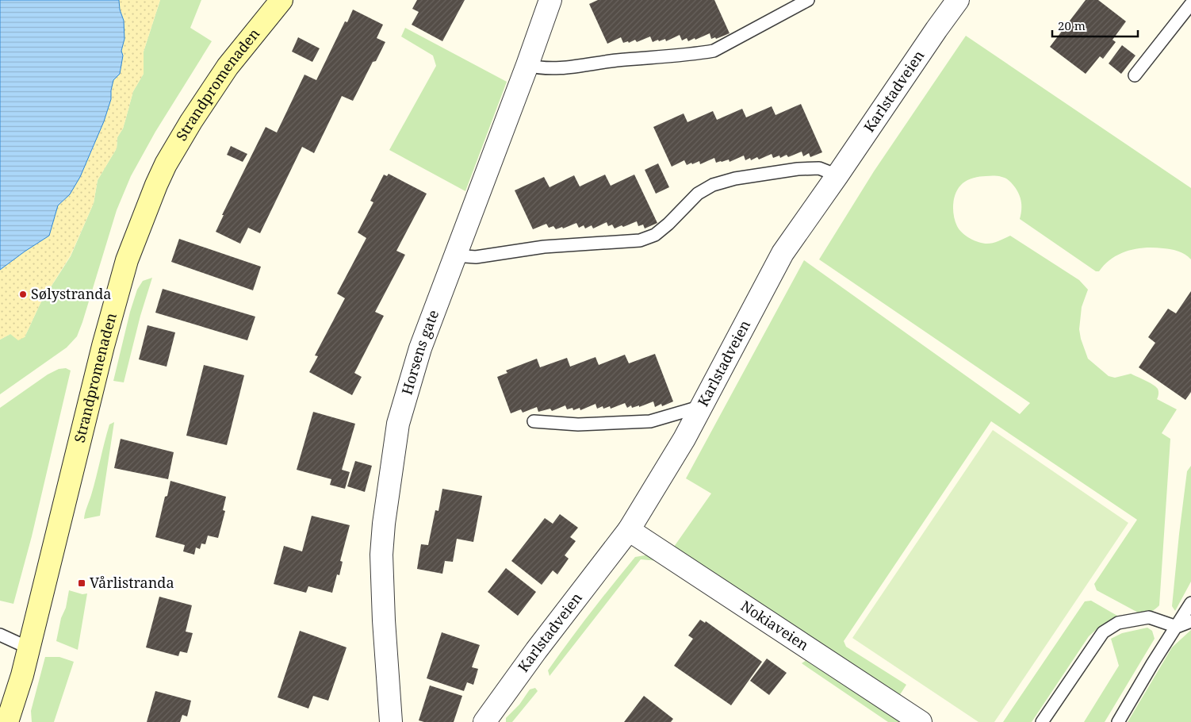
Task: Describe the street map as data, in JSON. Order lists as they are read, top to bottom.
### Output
{
  "streets": {
    "street": [
      "Strandpromenaden",
      "Karlstadveien",
      "Horsens gate",
      "Nokiaveien"
    ]
  },
  "crossings": [
    ["Karlstadveien", "Nokiaveien"]
  ],
  "places": {
    "other": ["Sølystranda"],
    "transit": ["Vårlistranda"]
  },
  "scale_bar": "20 m"
}
